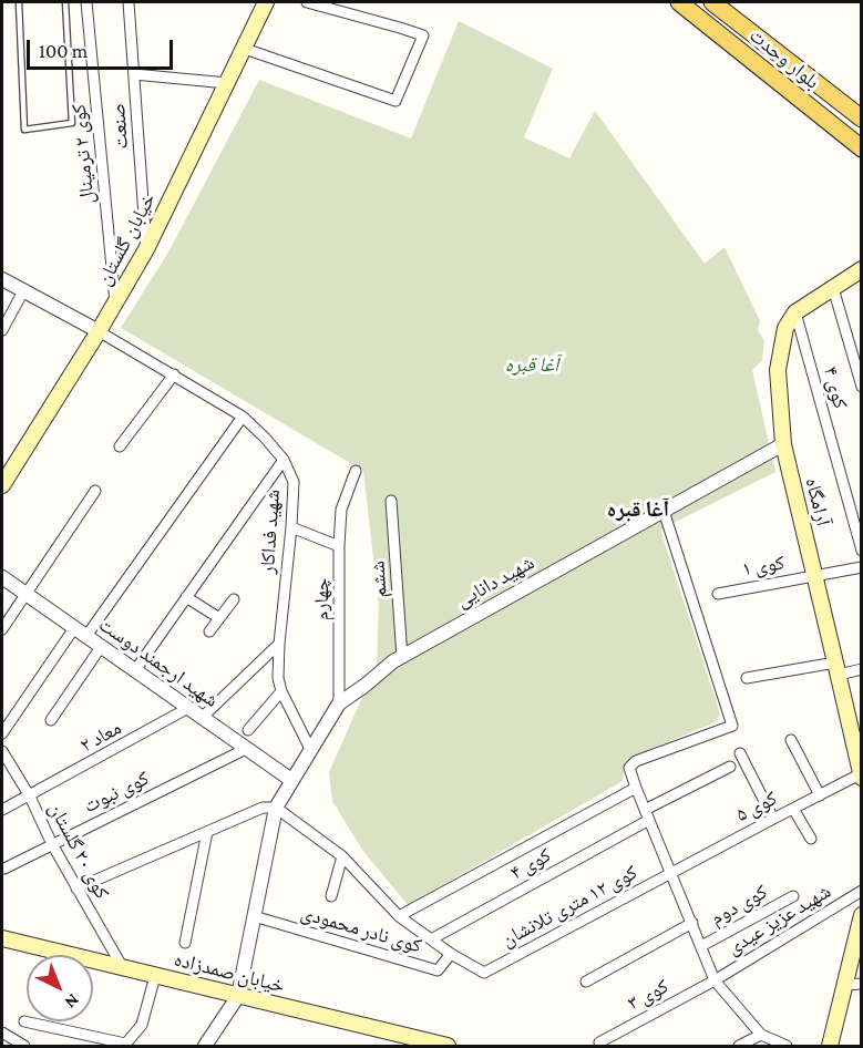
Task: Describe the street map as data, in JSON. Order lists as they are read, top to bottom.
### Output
{
  "streets": {
    "main road": [
      "بلوار وحدت",
      "خیابان گلستان",
      "آرامگاه",
      "خیابان صمدزاده"
    ],
    "street": [
      "صنعت",
      "کوی ۲ ترمینال",
      "کوی ۴",
      "شهید فداکار",
      "کوی ۱",
      "ششم",
      "شهید دانایی",
      "چهارم",
      "شهید ارجمند دوست",
      "معاد ۲",
      "کوی نبوت",
      "کوی ۵",
      "کوی ۲۰ گلستان",
      "کوی دوم",
      "کوی ۱۲ متری تلانشان",
      "شهید عزیز عیدی",
      "کوی نادر محمودی",
      "کوی ۳"
    ]
  },
  "crossings": [
    ["صنعت", "خیابان گلستان"],
    ["کوی ۲ ترمینال", "خیابان گلستان"],
    ["خیابان گلستان", "شهید فداکار"],
    ["کوی ۴", "آرامگاه"],
    ["آرامگاه", "کوی ۱"],
    ["آرامگاه", "شهید دانایی"],
    ["آرامگاه", "کوی ۵"],
    ["شهید فداکار", "شهید دانایی"],
    ["ششم", "شهید دانایی"],
    ["شهید دانایی", "چهارم"],
    ["شهید دانایی", "شهید ارجمند دوست"],
    ["شهید دانایی", "کوی نادر محمودی"],
    ["شهید دانایی", "خیابان صمدزاده"],
    ["شهید ارجمند دوست", "معاد ۲"],
    ["شهید ارجمند دوست", "کوی نبوت"],
    ["معاد ۲", "کوی ۲۰ گلستان"],
    ["کوی نبوت", "کوی ۲۰ گلستان"],
    ["کوی ۵", "کوی ۱۲ متری تلانشان"],
    ["کوی ۲۰ گلستان", "خیابان صمدزاده"],
    ["کوی ۱۲ متری تلانشان", "کوی نادر محمودی"],
    ["شهید عزیز عیدی", "کوی ۳"]
  ],
  "districts": ["آغا قبره"],
  "parks": ["آغا قبره"],
  "scale_bar": "100 m",
  "north": "bottom right"
}
